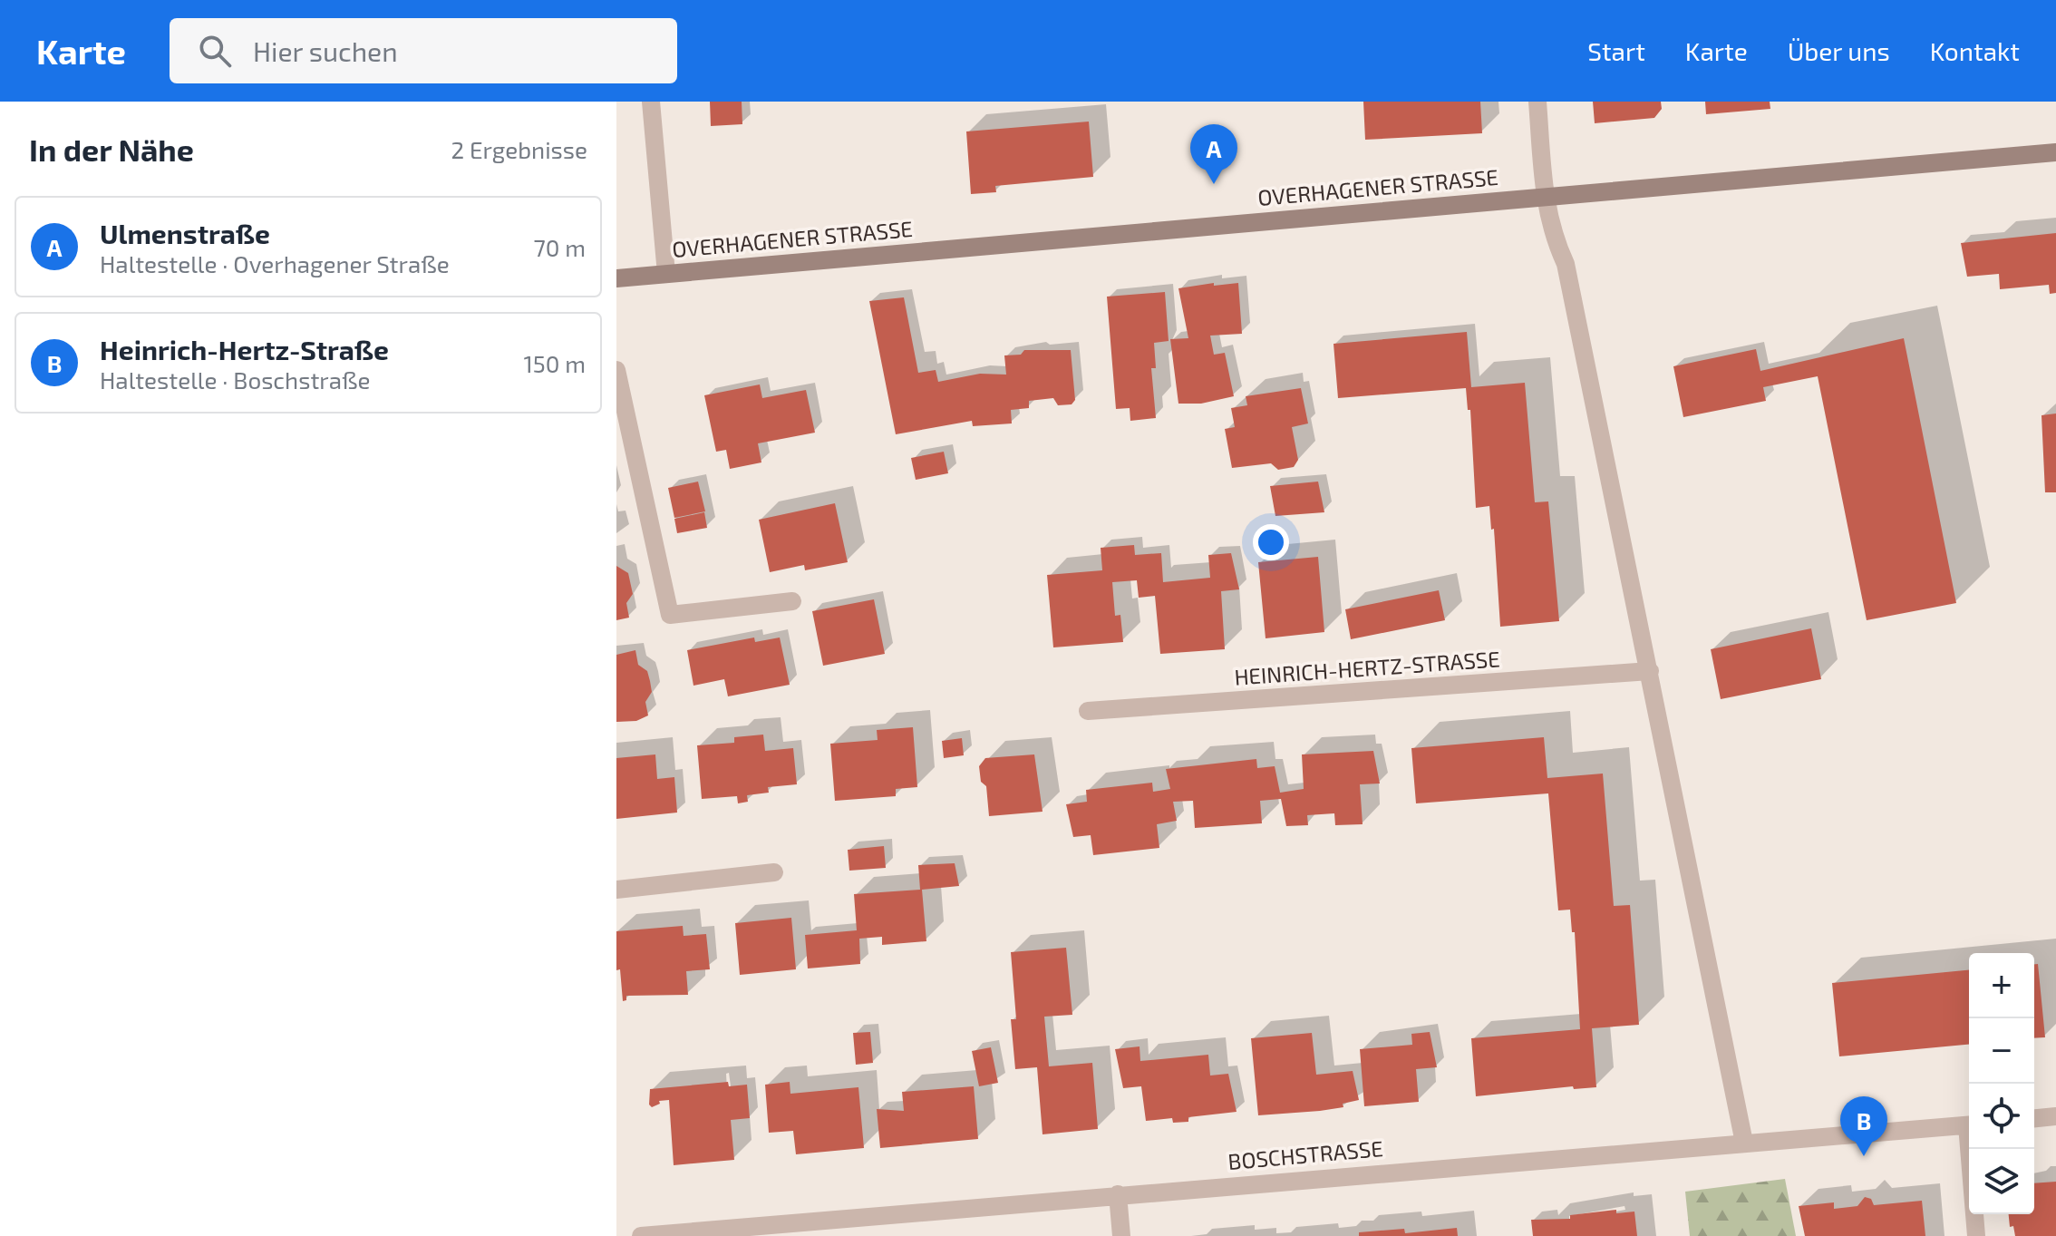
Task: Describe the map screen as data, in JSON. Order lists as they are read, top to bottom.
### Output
{
  "streets": {
    "main road": ["OVERHAGENER STRASSE"],
    "street": ["HEINRICH-HERTZ-STRASSE", "BOSCHSTRASSE"]
  },
  "page": {
    "header": "Karte",
    "search": "Hier suchen",
    "nav": [
      "Start",
      "Karte",
      "Über uns",
      "Kontakt"
    ],
    "heading": ["In der Nähe", "2 Ergebnisse"],
    "pins": ["A", "B"],
    "list": [
      {
        "mark": "A",
        "name": "Ulmenstraße",
        "note": "Haltestelle · Overhagener Straße",
        "value": "70 m"
      },
      {
        "mark": "B",
        "name": "Heinrich-Hertz-Straße",
        "note": "Haltestelle · Boschstraße",
        "value": "150 m"
      }
    ],
    "map_buttons": ["+", "−"]
  }
}
